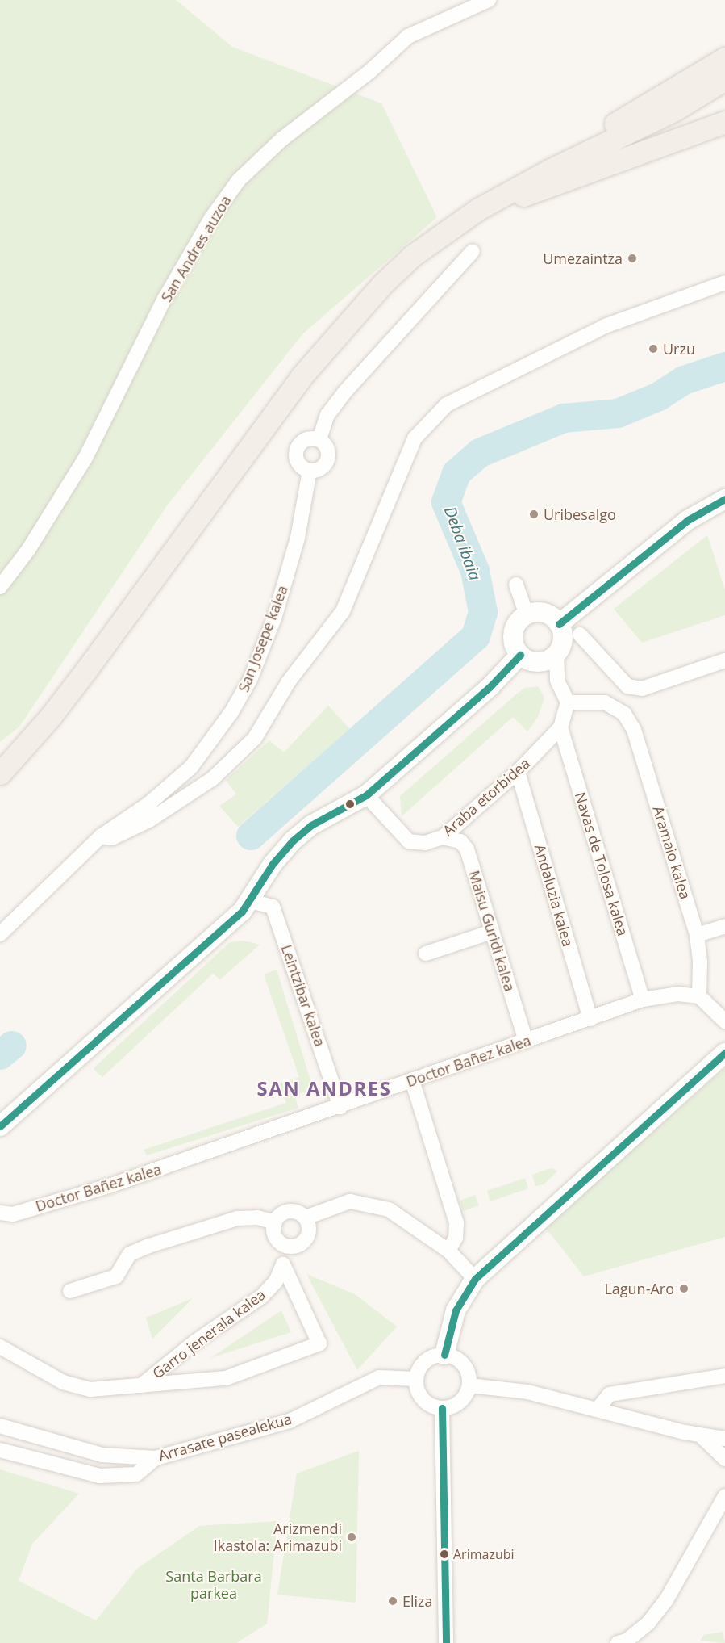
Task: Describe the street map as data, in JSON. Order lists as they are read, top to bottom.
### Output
{
  "streets": {
    "street": [
      "San Andres auzoa",
      "San Josepe kalea",
      "Araba etorbidea",
      "Aramaio kalea",
      "Navas de Tolosa kalea",
      "Andaluzia kalea",
      "Maisu Guridi kalea",
      "Leintzibar kalea",
      "Doctor Bañez kalea",
      "Garro jenerala kalea",
      "Arrasate pasealekua"
    ]
  },
  "crossings": [
    ["Araba etorbidea", "Aramaio kalea"],
    ["Araba etorbidea", "Navas de Tolosa kalea"],
    ["Araba etorbidea", "Andaluzia kalea"],
    ["Araba etorbidea", "Maisu Guridi kalea"],
    ["Aramaio kalea", "Doctor Bañez kalea"],
    ["Navas de Tolosa kalea", "Doctor Bañez kalea"],
    ["Andaluzia kalea", "Doctor Bañez kalea"],
    ["Maisu Guridi kalea", "Doctor Bañez kalea"],
    ["Leintzibar kalea", "Doctor Bañez kalea"]
  ],
  "districts": ["SAN ANDRES"],
  "water": ["Deba ibaia"],
  "parks": ["Santa Barbara parkea"],
  "places": [
    "Umezaintza",
    "Urzu",
    "Uribesalgo",
    "Lagun-Aro",
    "Arizmendi Ikastola: Arimazubi",
    "Arimazubi",
    "Eliza"
  ]
}
